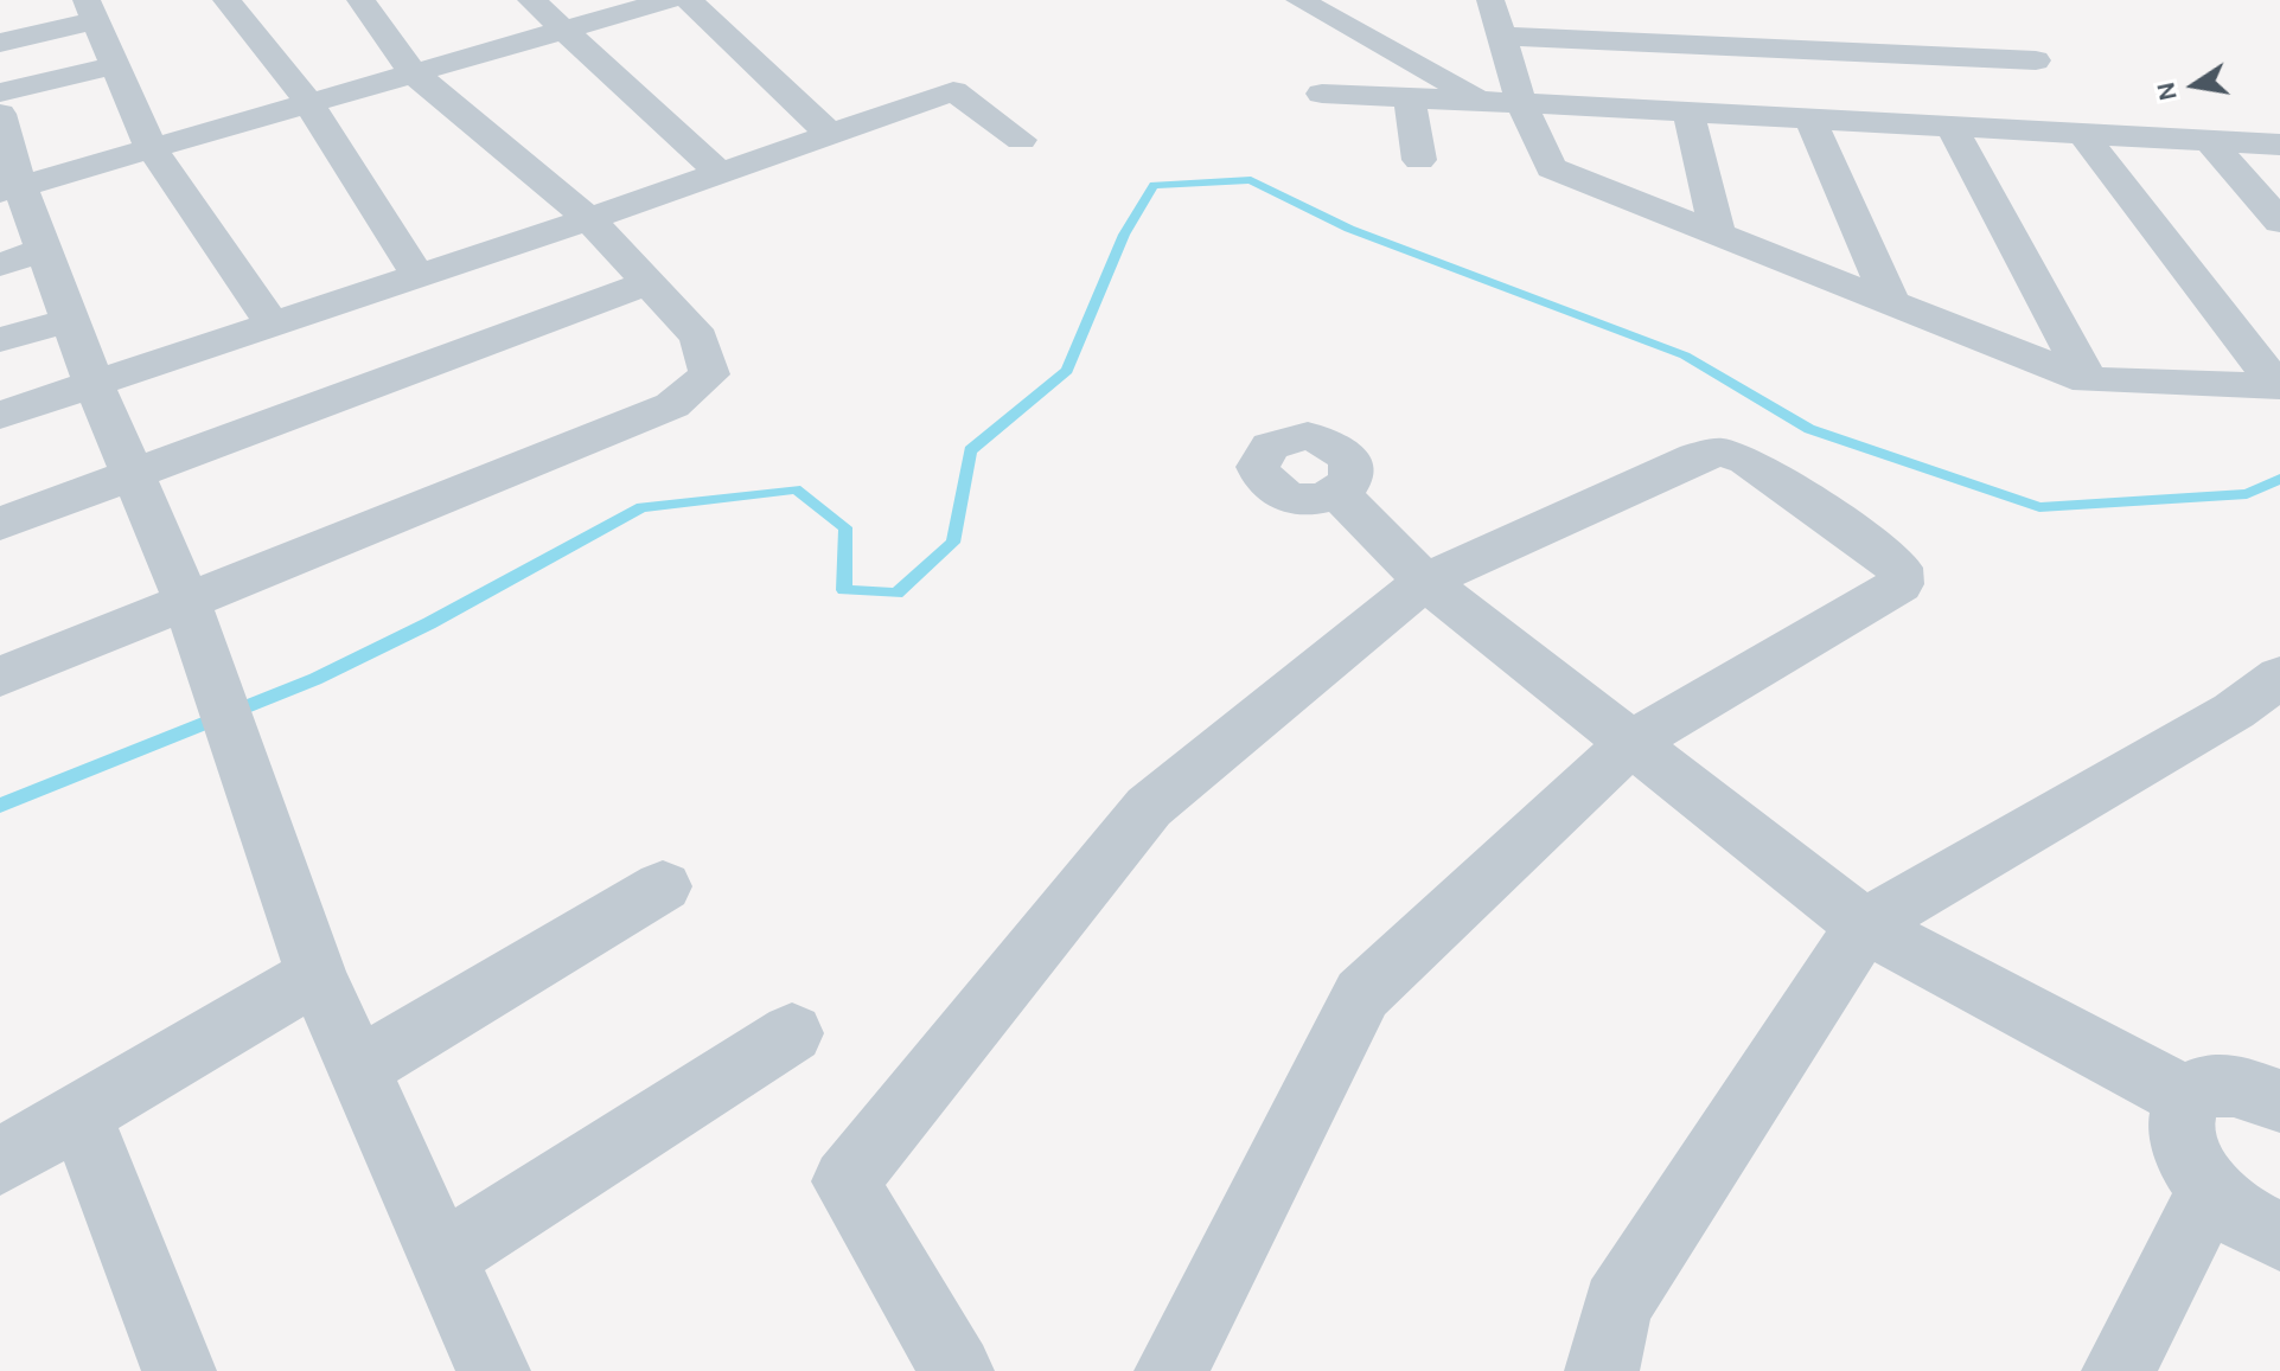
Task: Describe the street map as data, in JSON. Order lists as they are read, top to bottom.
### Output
{
  "north": "left"
}
